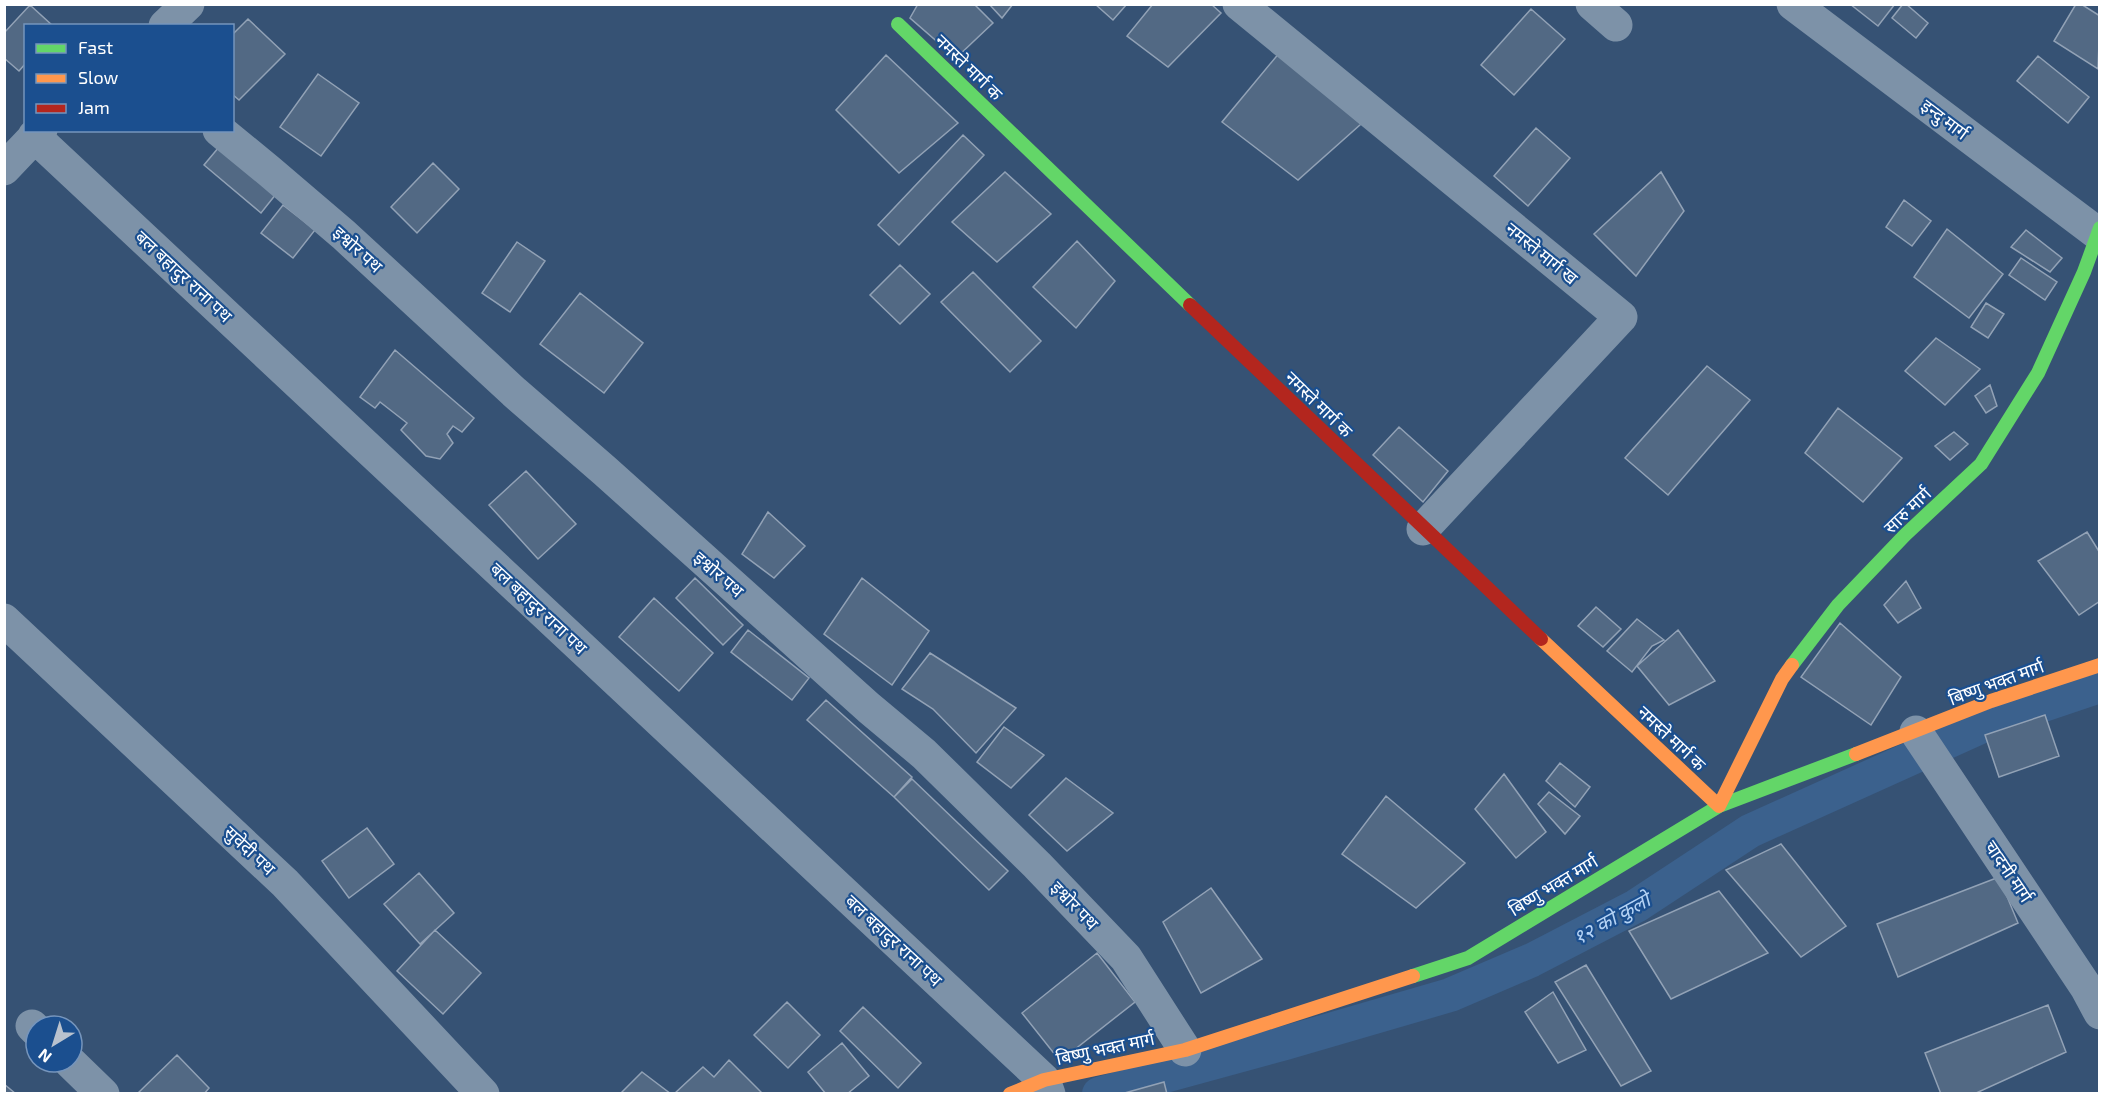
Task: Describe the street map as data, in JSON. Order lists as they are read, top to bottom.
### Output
{
  "streets": {
    "street": [
      "नमस्ते मार्ग क",
      "इन्दु मार्ग",
      "इश्वोर पथ",
      "नमस्ते मार्ग ख",
      "बल बहादुर राना पथ",
      "सारु मार्ग",
      "बिष्णु भक्त मार्ग",
      "सुवेदी पथ",
      "चादनी मार्ग"
    ]
  },
  "crossings": [
    ["नमस्ते मार्ग क", "नमस्ते मार्ग ख"],
    ["नमस्ते मार्ग क", "सारु मार्ग"],
    ["नमस्ते मार्ग क", "बिष्णु भक्त मार्ग"],
    ["इन्दु मार्ग", "सारु मार्ग"],
    ["इश्वोर पथ", "बिष्णु भक्त मार्ग"],
    ["बल बहादुर राना पथ", "बिष्णु भक्त मार्ग"],
    ["सारु मार्ग", "बिष्णु भक्त मार्ग"],
    ["बिष्णु भक्त मार्ग", "चादनी मार्ग"]
  ],
  "water": ["१२ को कुलो"],
  "legend": ["Fast", "Slow", "Jam"],
  "north": "bottom left"
}
